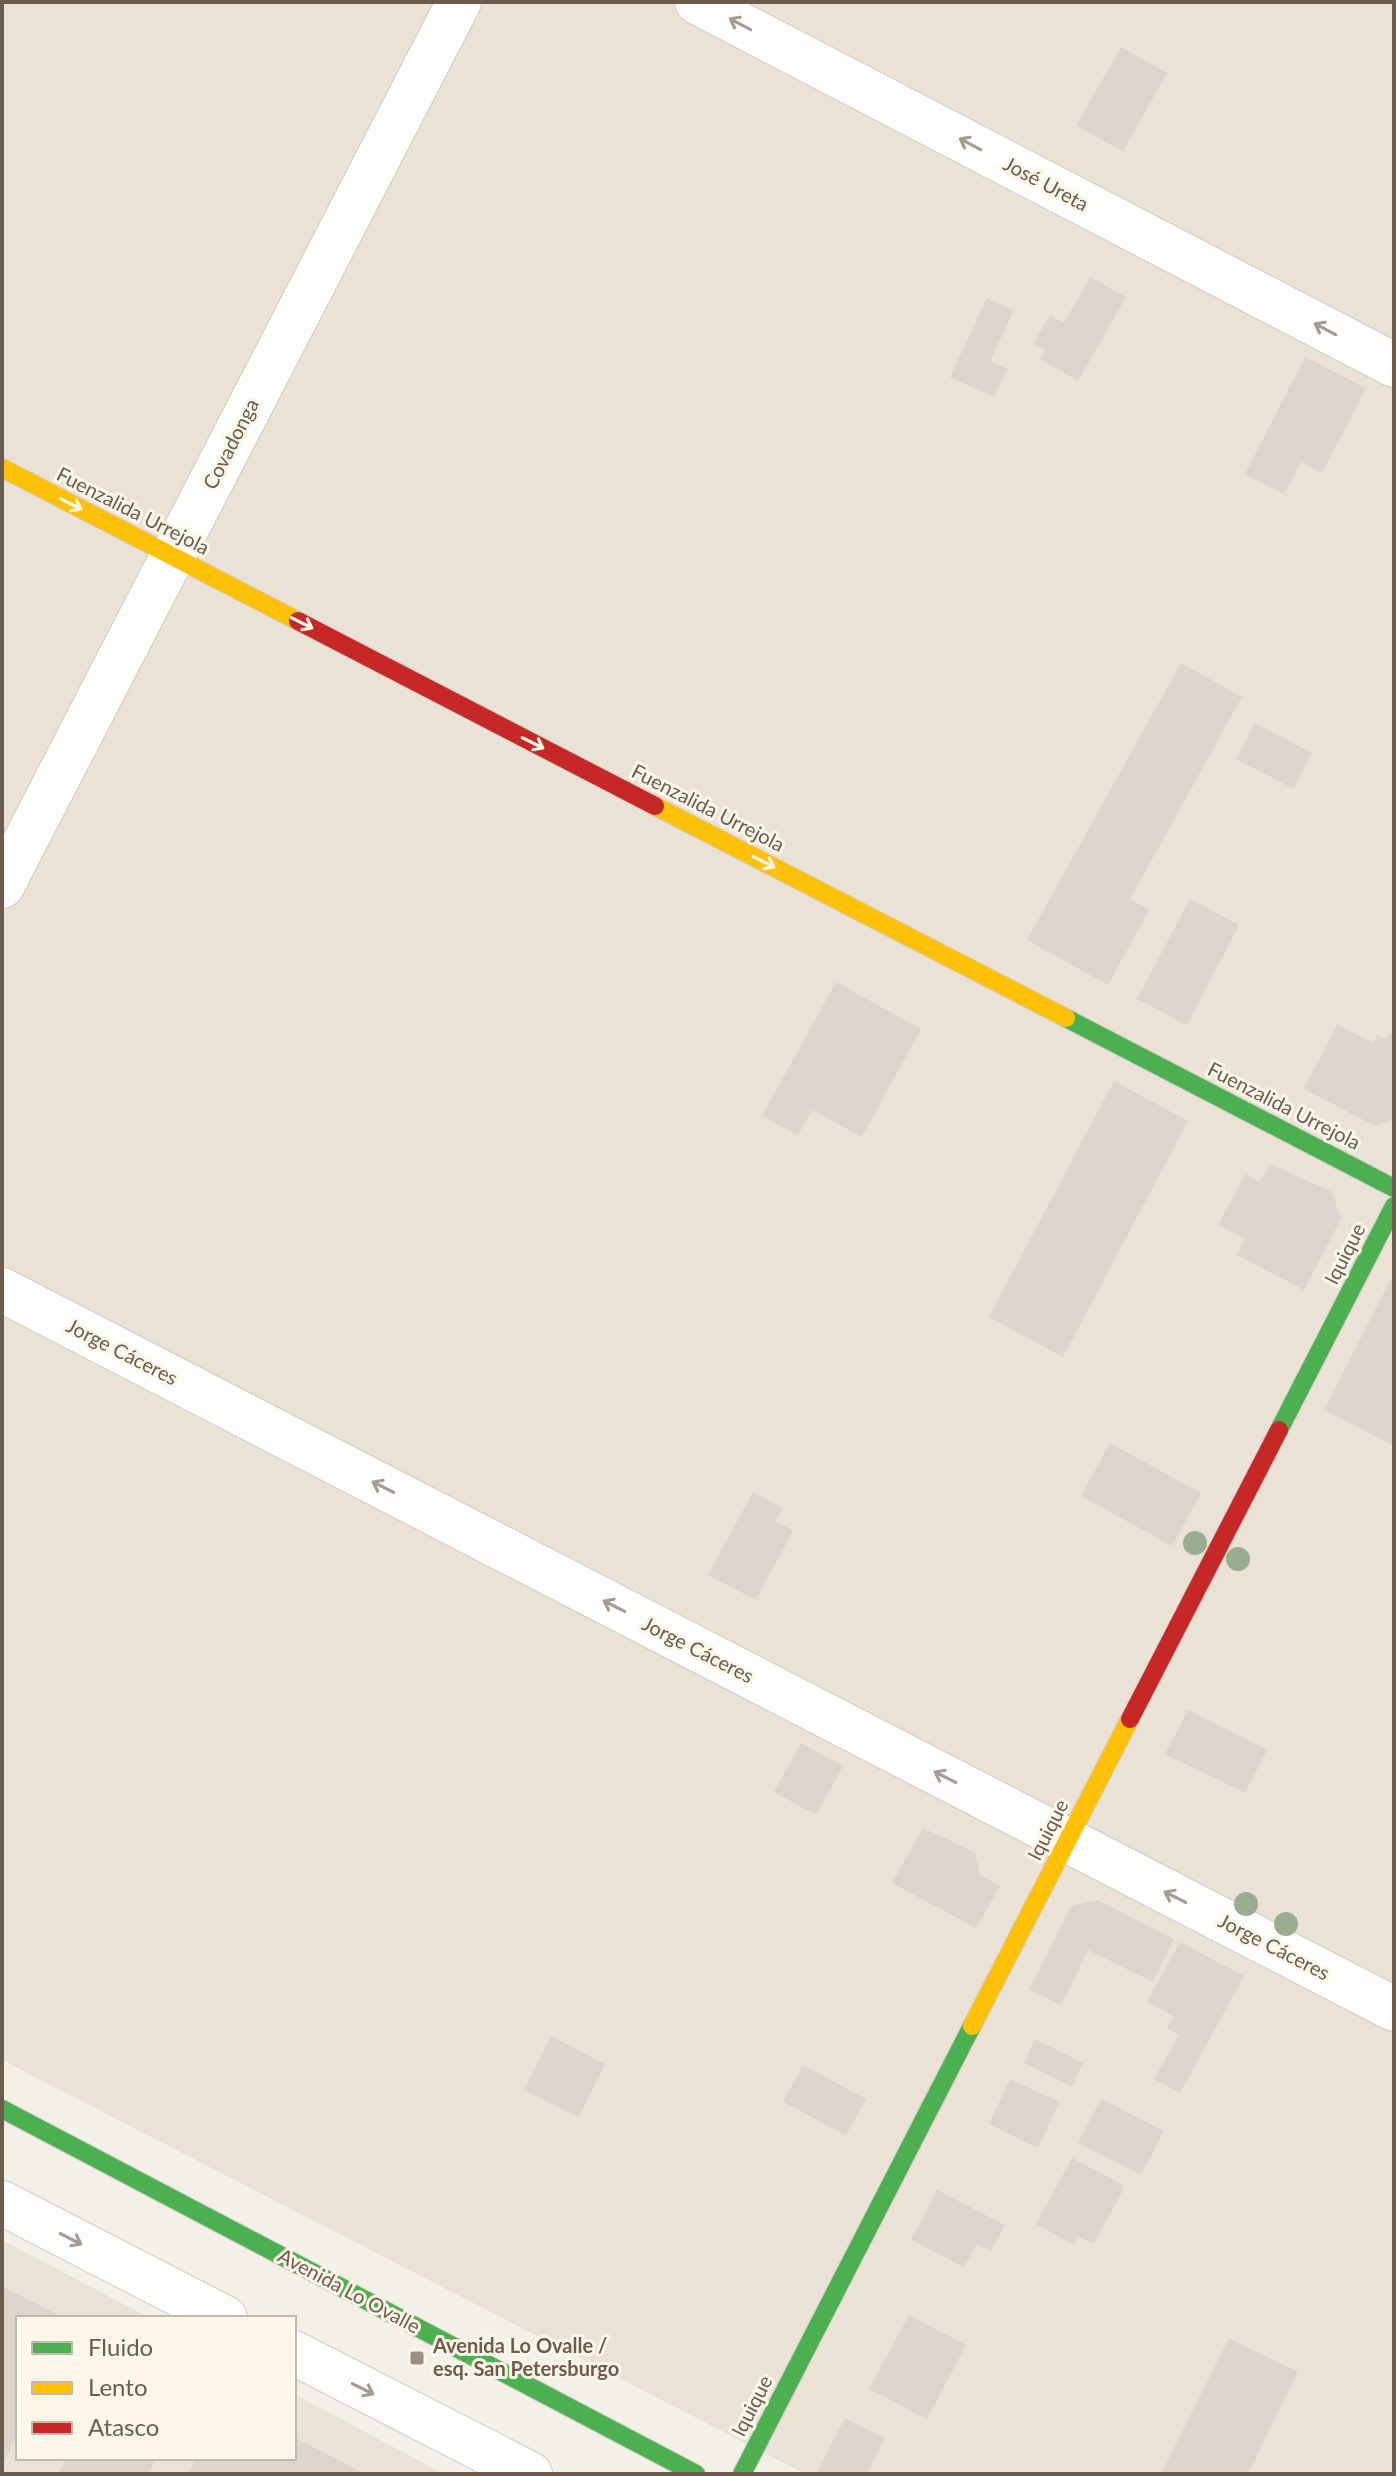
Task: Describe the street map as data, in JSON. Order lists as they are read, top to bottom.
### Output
{
  "streets": {
    "street": [
      "José Ureta",
      "Covadonga",
      "Fuenzalida Urrejola",
      "Iquique",
      "Jorge Cáceres",
      "Avenida Lo Ovalle"
    ]
  },
  "crossings": [
    ["Covadonga", "Fuenzalida Urrejola"],
    ["Iquique", "Jorge Cáceres"]
  ],
  "one_way": ["José Ureta", "Fuenzalida Urrejola", "Jorge Cáceres"],
  "places": {
    "transit": ["Avenida Lo Ovalle / esq. San Petersburgo"]
  },
  "legend": ["Fluido", "Lento", "Atasco"]
}
